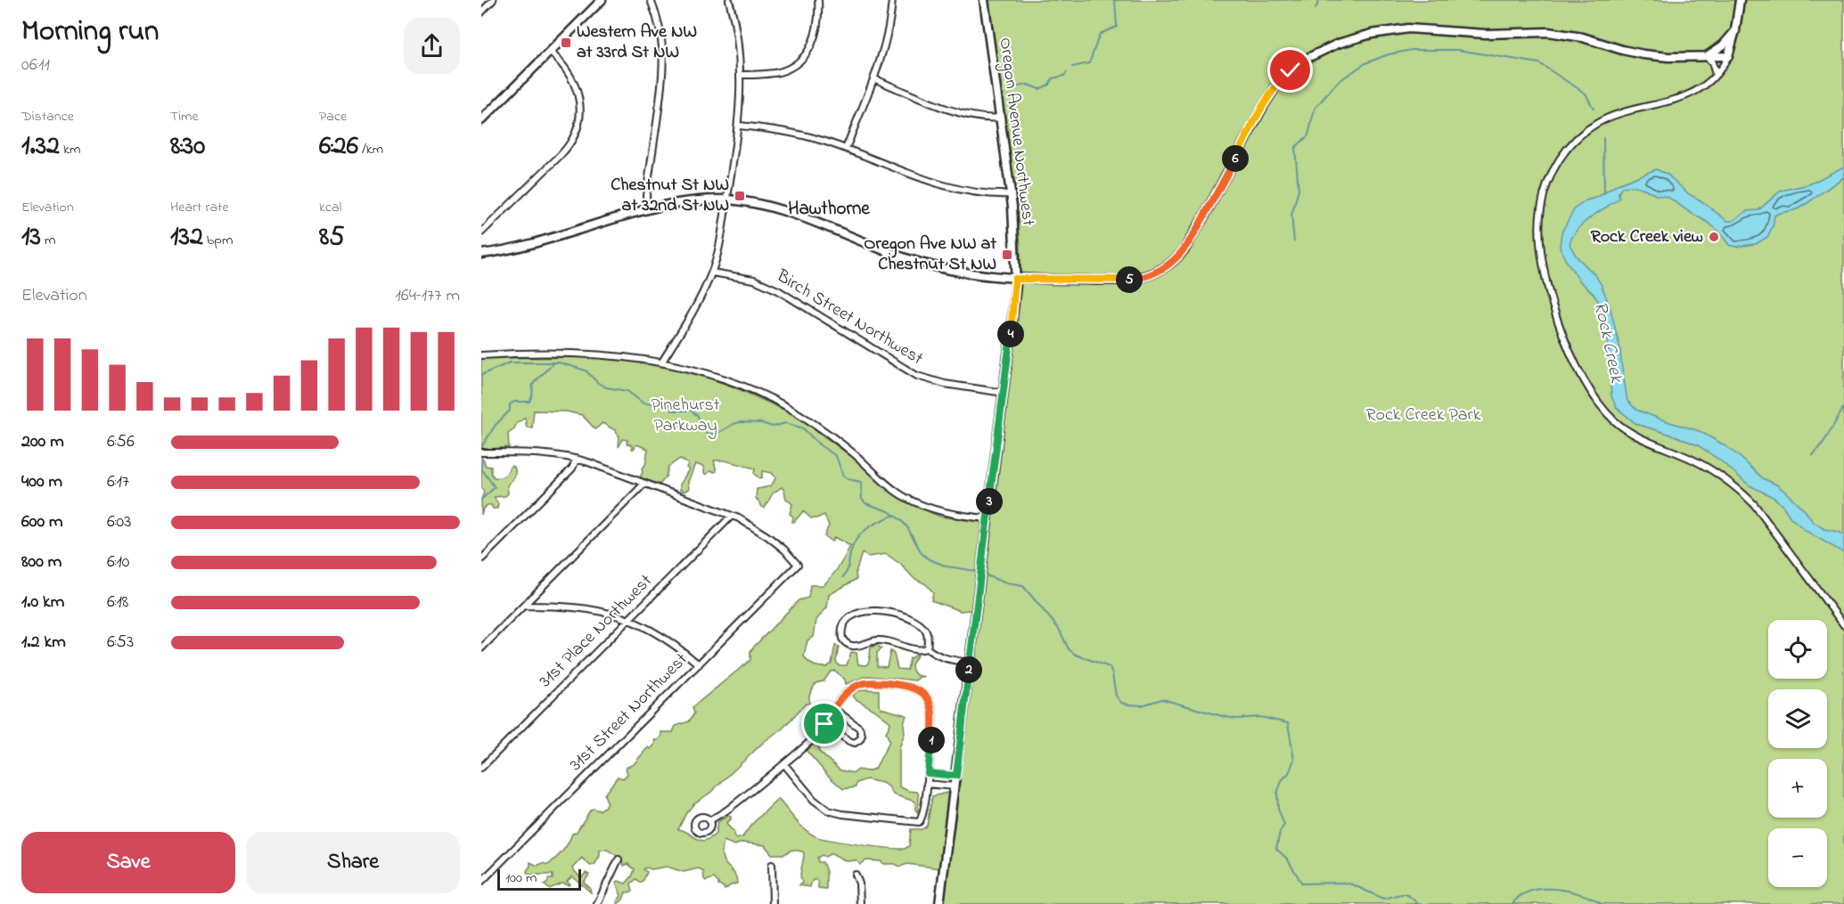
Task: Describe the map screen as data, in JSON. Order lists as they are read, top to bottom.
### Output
{
  "streets": {
    "street": [
      "Oregon Avenue Northwest",
      "Birch Street Northwest",
      "31st Place Northwest",
      "31st Street Northwest"
    ]
  },
  "crossings": [
    ["Oregon Avenue Northwest", "Birch Street Northwest"],
    ["31st Place Northwest", "31st Street Northwest"]
  ],
  "districts": ["Hawthorne"],
  "water": ["Rock Creek"],
  "parks": ["Pinehurst Parkway", "Rock Creek Park"],
  "places": {
    "transit": ["Western Ave NW at 33rd St NW", "Chestnut St NW at 32nd St NW", "Oregon Ave NW at Chestnut St NW"],
    "other": ["Rock Creek view"]
  },
  "scale_bar": "100 m",
  "page": {
    "heading": ["Morning run", "06:11"],
    "stats": [
      ["Distance", "1.32 km"],
      ["Time", "8:30"],
      ["Pace", "6:26 /km"],
      ["Elevation", "13 m"],
      ["Heart rate", "132 bpm"],
      ["kcal", "85"]
    ],
    "pins": [
      "6",
      "5",
      "4",
      "3",
      "2",
      "1"
    ],
    "chart": ["Elevation", "164–177 m"],
    "list": [
      {
        "name": "200 m",
        "note": "6:56"
      },
      {
        "name": "400 m",
        "note": "6:17"
      },
      {
        "name": "600 m",
        "note": "6:03"
      },
      {
        "name": "800 m",
        "note": "6:10"
      },
      {
        "name": "1.0 km",
        "note": "6:18"
      },
      {
        "name": "1.2 km",
        "note": "6:53"
      }
    ],
    "map_buttons": ["+", "−"],
    "buttons": ["Save", "Share"],
    "scale": "100 m"
  }
}
